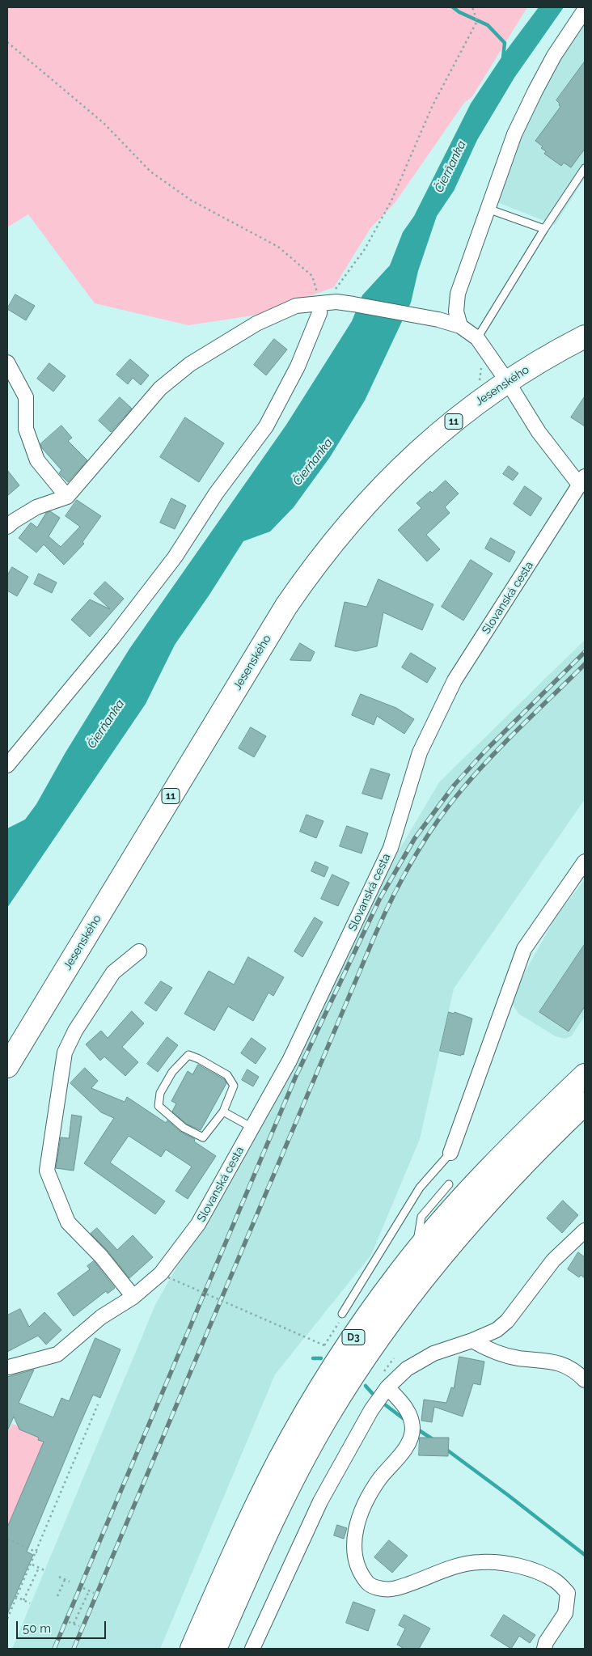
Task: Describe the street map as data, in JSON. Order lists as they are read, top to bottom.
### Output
{
  "streets": {
    "main road": ["Jesenského", "11", "D3"],
    "street": ["Slovanská cesta"]
  },
  "water": ["Čierňanka"],
  "scale_bar": "50 m"
}
